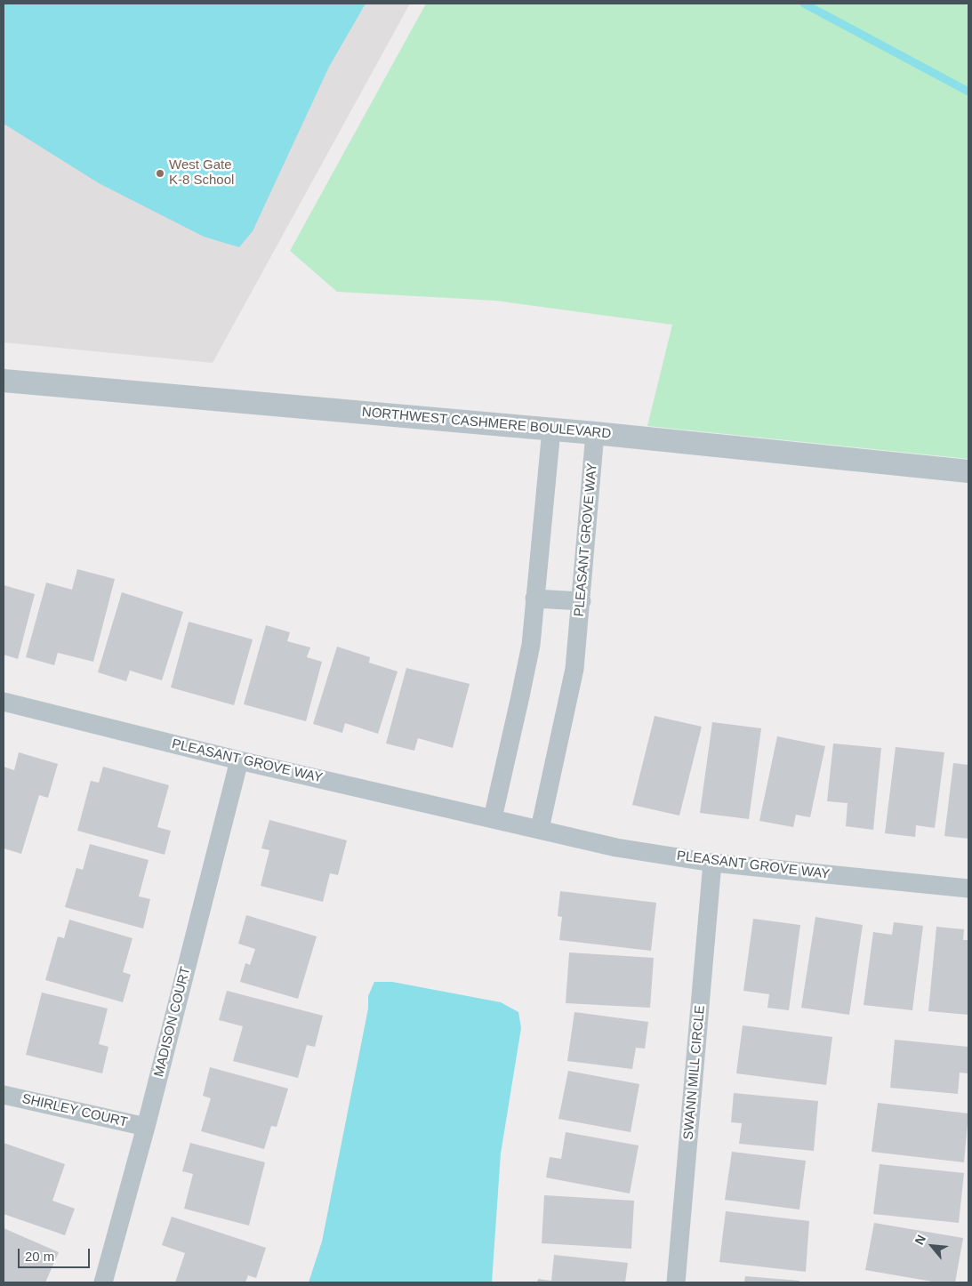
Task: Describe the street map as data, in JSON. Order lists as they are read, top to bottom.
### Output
{
  "streets": {
    "street": [
      "NORTHWEST CASHMERE BOULEVARD",
      "PLEASANT GROVE WAY",
      "MADISON COURT",
      "SWANN MILL CIRCLE",
      "SHIRLEY COURT"
    ]
  },
  "crossings": [
    ["NORTHWEST CASHMERE BOULEVARD", "PLEASANT GROVE WAY"],
    ["PLEASANT GROVE WAY", "MADISON COURT"],
    ["PLEASANT GROVE WAY", "SWANN MILL CIRCLE"],
    ["MADISON COURT", "SHIRLEY COURT"]
  ],
  "places": ["West Gate K-8 School"],
  "scale_bar": "20 m",
  "north": "top left"
}
